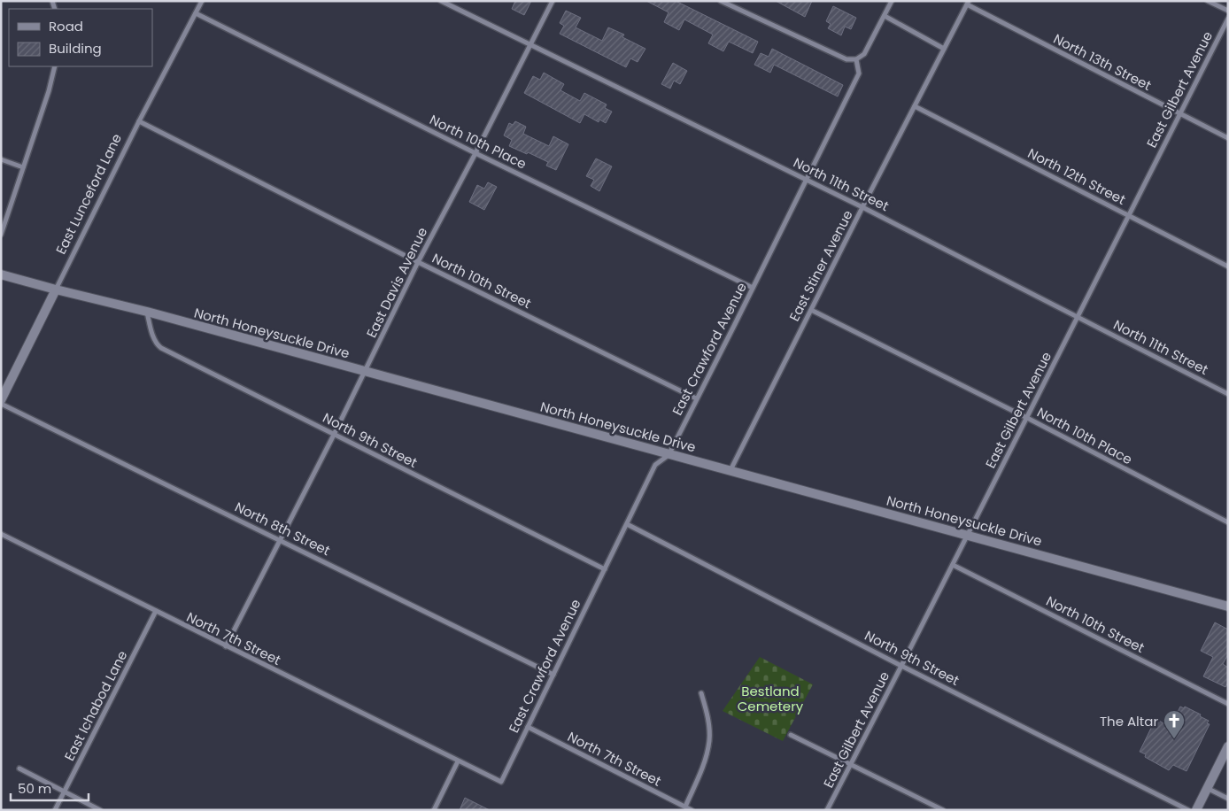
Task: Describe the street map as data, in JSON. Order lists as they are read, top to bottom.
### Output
{
  "streets": {
    "street": [
      "North 13th Street",
      "East Gilbert Avenue",
      "North 10th Place",
      "North 12th Street",
      "North 11th Street",
      "East Lunceford Lane",
      "East Stiner Avenue",
      "North 10th Street",
      "East Davis Avenue",
      "North Honeysuckle Drive",
      "East Crawford Avenue",
      "North 9th Street",
      "North 8th Street",
      "North 7th Street",
      "East Ichabod Lane"
    ]
  },
  "crossings": [
    ["North 13th Street", "East Gilbert Avenue"],
    ["North 13th Street", "East Stiner Avenue"],
    ["East Gilbert Avenue", "North 10th Place"],
    ["East Gilbert Avenue", "North 12th Street"],
    ["East Gilbert Avenue", "North 11th Street"],
    ["East Gilbert Avenue", "North 10th Street"],
    ["East Gilbert Avenue", "North Honeysuckle Drive"],
    ["East Gilbert Avenue", "North 9th Street"],
    ["North 10th Place", "East Lunceford Lane"],
    ["North 10th Place", "East Stiner Avenue"],
    ["North 10th Place", "East Davis Avenue"],
    ["North 10th Place", "East Crawford Avenue"],
    ["North 12th Street", "East Stiner Avenue"],
    ["North 11th Street", "East Stiner Avenue"],
    ["North 11th Street", "East Davis Avenue"],
    ["North 11th Street", "East Crawford Avenue"],
    ["East Lunceford Lane", "North 10th Street"],
    ["East Lunceford Lane", "North Honeysuckle Drive"],
    ["East Stiner Avenue", "North Honeysuckle Drive"],
    ["North 10th Street", "East Davis Avenue"],
    ["North 10th Street", "East Crawford Avenue"],
    ["East Davis Avenue", "North Honeysuckle Drive"],
    ["East Davis Avenue", "North 9th Street"],
    ["East Davis Avenue", "North 8th Street"],
    ["East Davis Avenue", "North 7th Street"],
    ["North Honeysuckle Drive", "East Crawford Avenue"],
    ["North Honeysuckle Drive", "North 9th Street"],
    ["East Crawford Avenue", "North 9th Street"],
    ["East Crawford Avenue", "North 8th Street"],
    ["East Crawford Avenue", "North 7th Street"],
    ["North 7th Street", "East Ichabod Lane"]
  ],
  "parks": ["Bestland Cemetery"],
  "places": {
    "church": ["The Altar"]
  },
  "legend": ["Road", "Building"],
  "scale_bar": "50 m"
}
